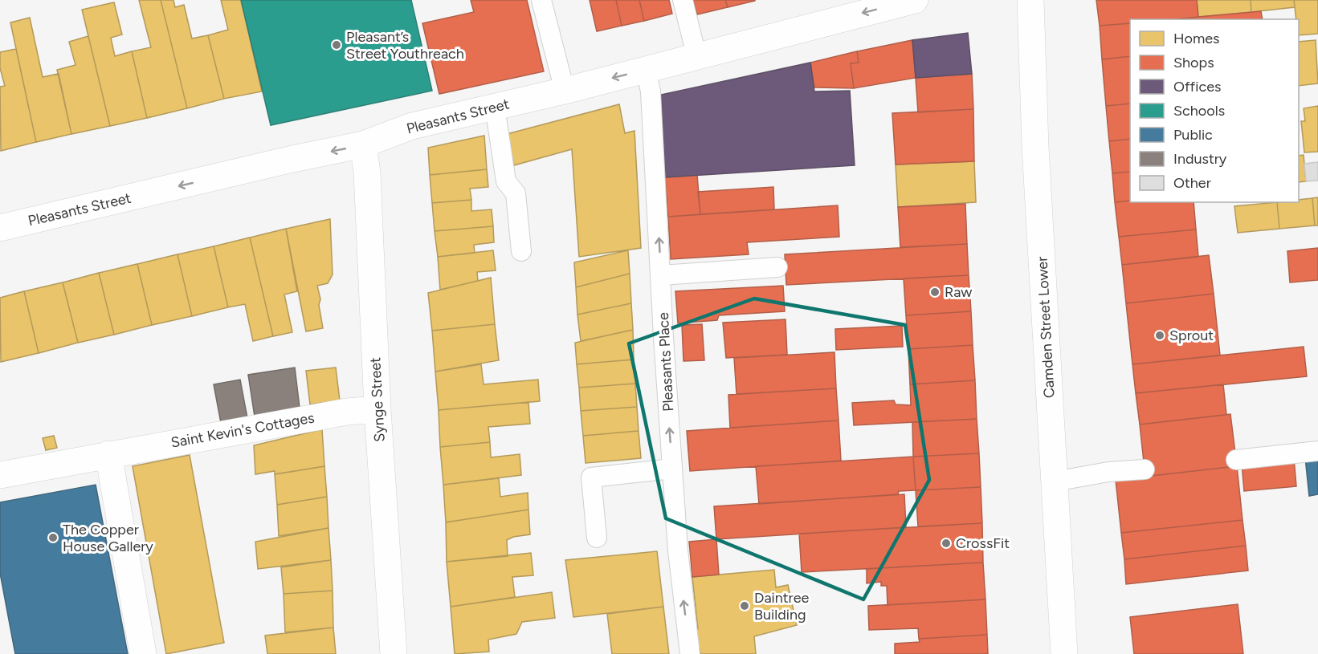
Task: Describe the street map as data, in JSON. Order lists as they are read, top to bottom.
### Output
{
  "streets": {
    "street": [
      "Pleasants Street",
      "Camden Street Lower",
      "Synge Street",
      "Saint Kevin's Cottages"
    ],
    "lane": ["Pleasants Place"]
  },
  "crossings": [
    ["Pleasants Street", "Pleasants Place"],
    ["Pleasants Street", "Synge Street"],
    ["Synge Street", "Saint Kevin's Cottages"]
  ],
  "one_way": ["Pleasants Street", "Pleasants Place"],
  "places": [
    "Pleasant’s Street Youthreach",
    "Raw",
    "Sprout",
    "The Copper House Gallery",
    "CrossFit",
    "Daintree Building"
  ],
  "legend": [
    "Homes",
    "Shops",
    "Offices",
    "Schools",
    "Public",
    "Industry",
    "Other"
  ]
}
